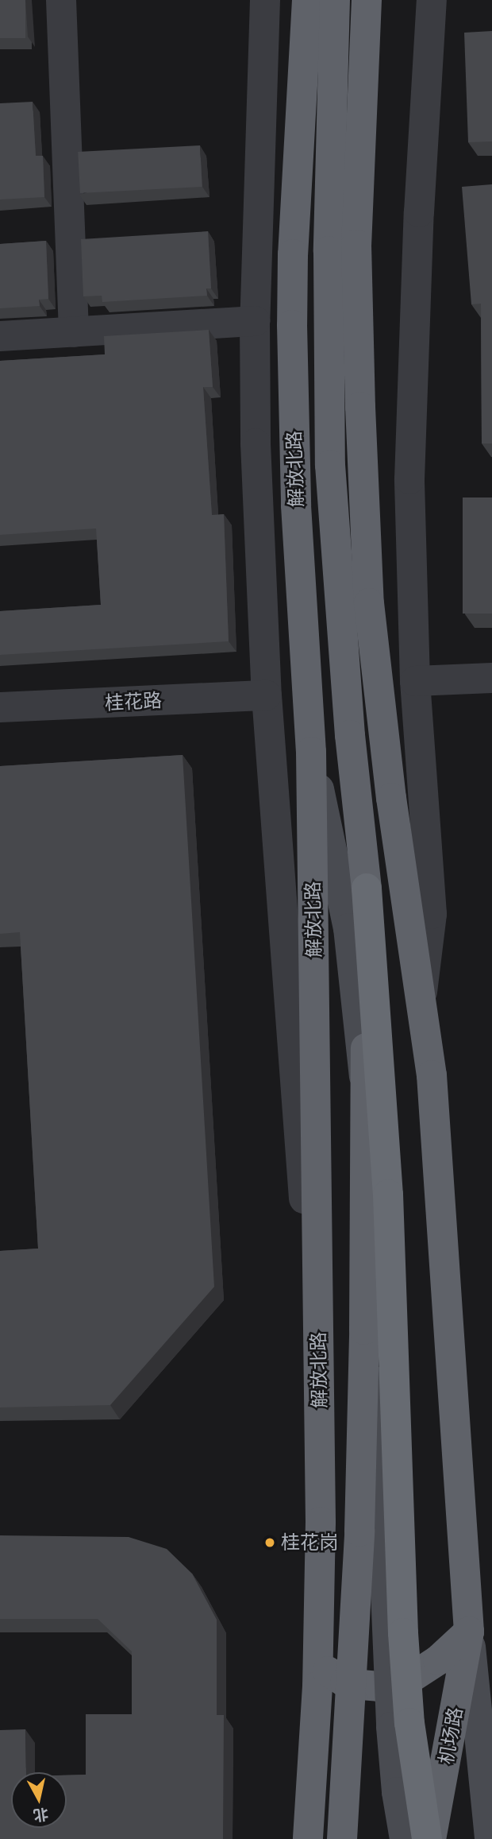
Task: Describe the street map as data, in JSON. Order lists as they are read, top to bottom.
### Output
{
  "streets": {
    "highway": ["解放北路", "机场路"],
    "street": ["桂花路"]
  },
  "places": ["桂花岗"],
  "north": "bottom"
}
